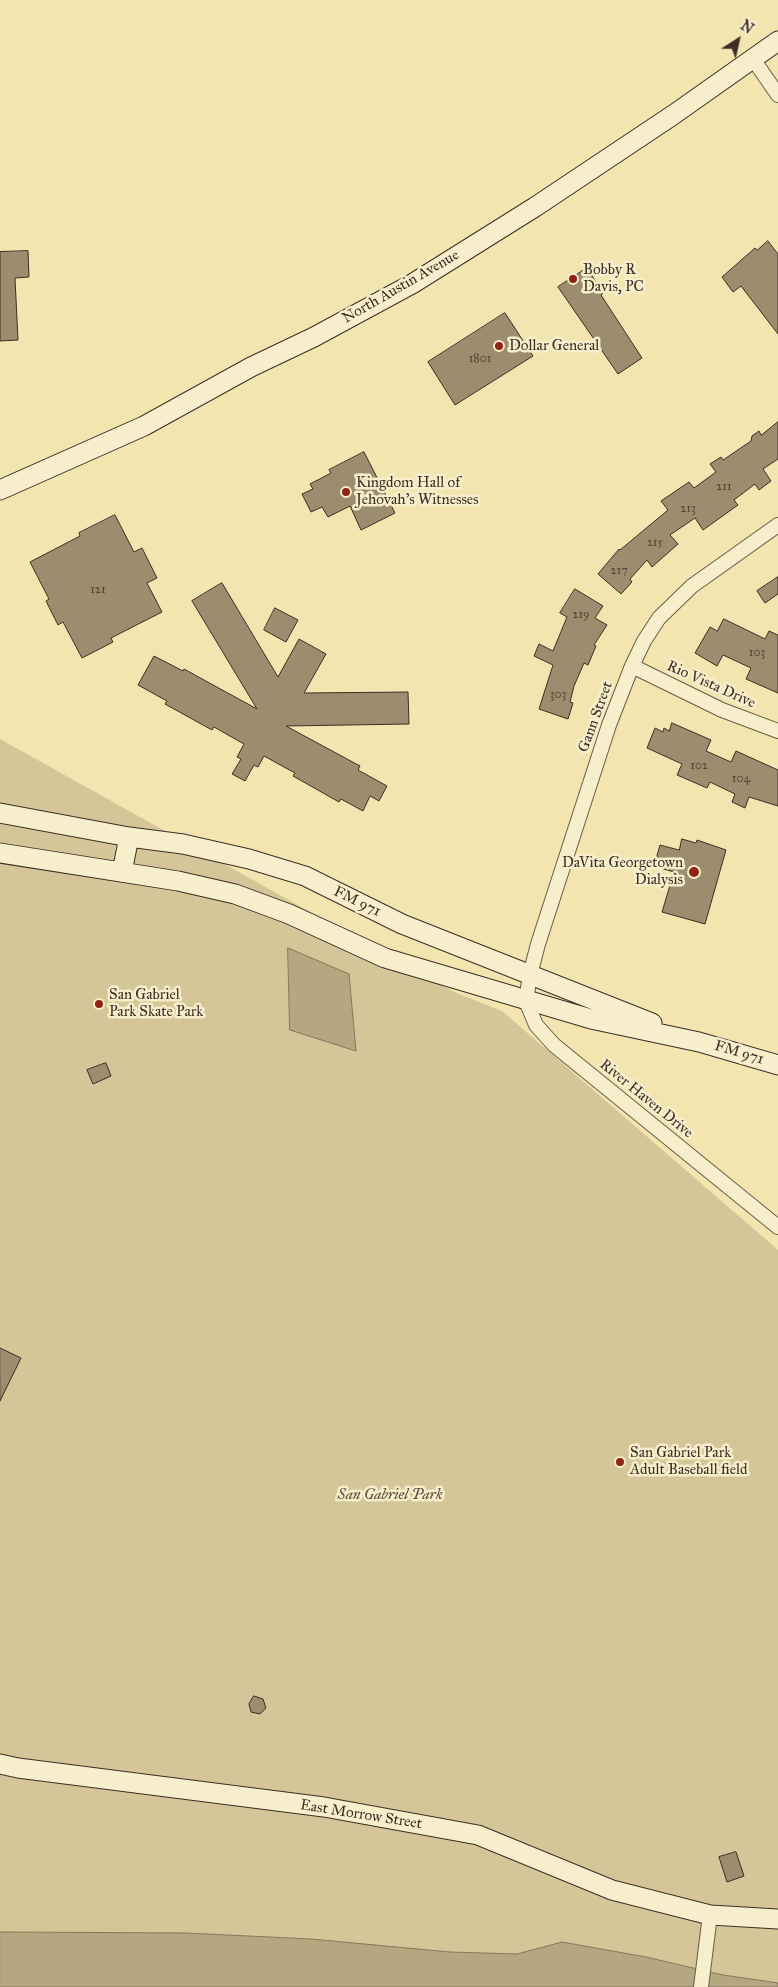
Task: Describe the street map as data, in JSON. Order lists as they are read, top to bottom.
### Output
{
  "streets": {
    "main road": ["North Austin Avenue", "FM 971", "East Morrow Street"],
    "street": ["Rio Vista Drive", "Gann Street", "River Haven Drive"]
  },
  "crossings": [
    ["Rio Vista Drive", "Gann Street"],
    ["Gann Street", "FM 971"],
    ["FM 971", "River Haven Drive"]
  ],
  "parks": ["San Gabriel Park"],
  "places": [
    "Bobby R Davis, PC",
    "Dollar General",
    "Kingdom Hall of Jehovah's Witnesses",
    "DaVita Georgetown Dialysis",
    "San Gabriel Park Skate Park",
    "San Gabriel Park Adult Baseball field"
  ],
  "house_numbers": [
    "1801",
    "211",
    "213",
    "215",
    "217",
    "121",
    "219",
    "103",
    "303",
    "102",
    "104"
  ],
  "north": "top right"
}
